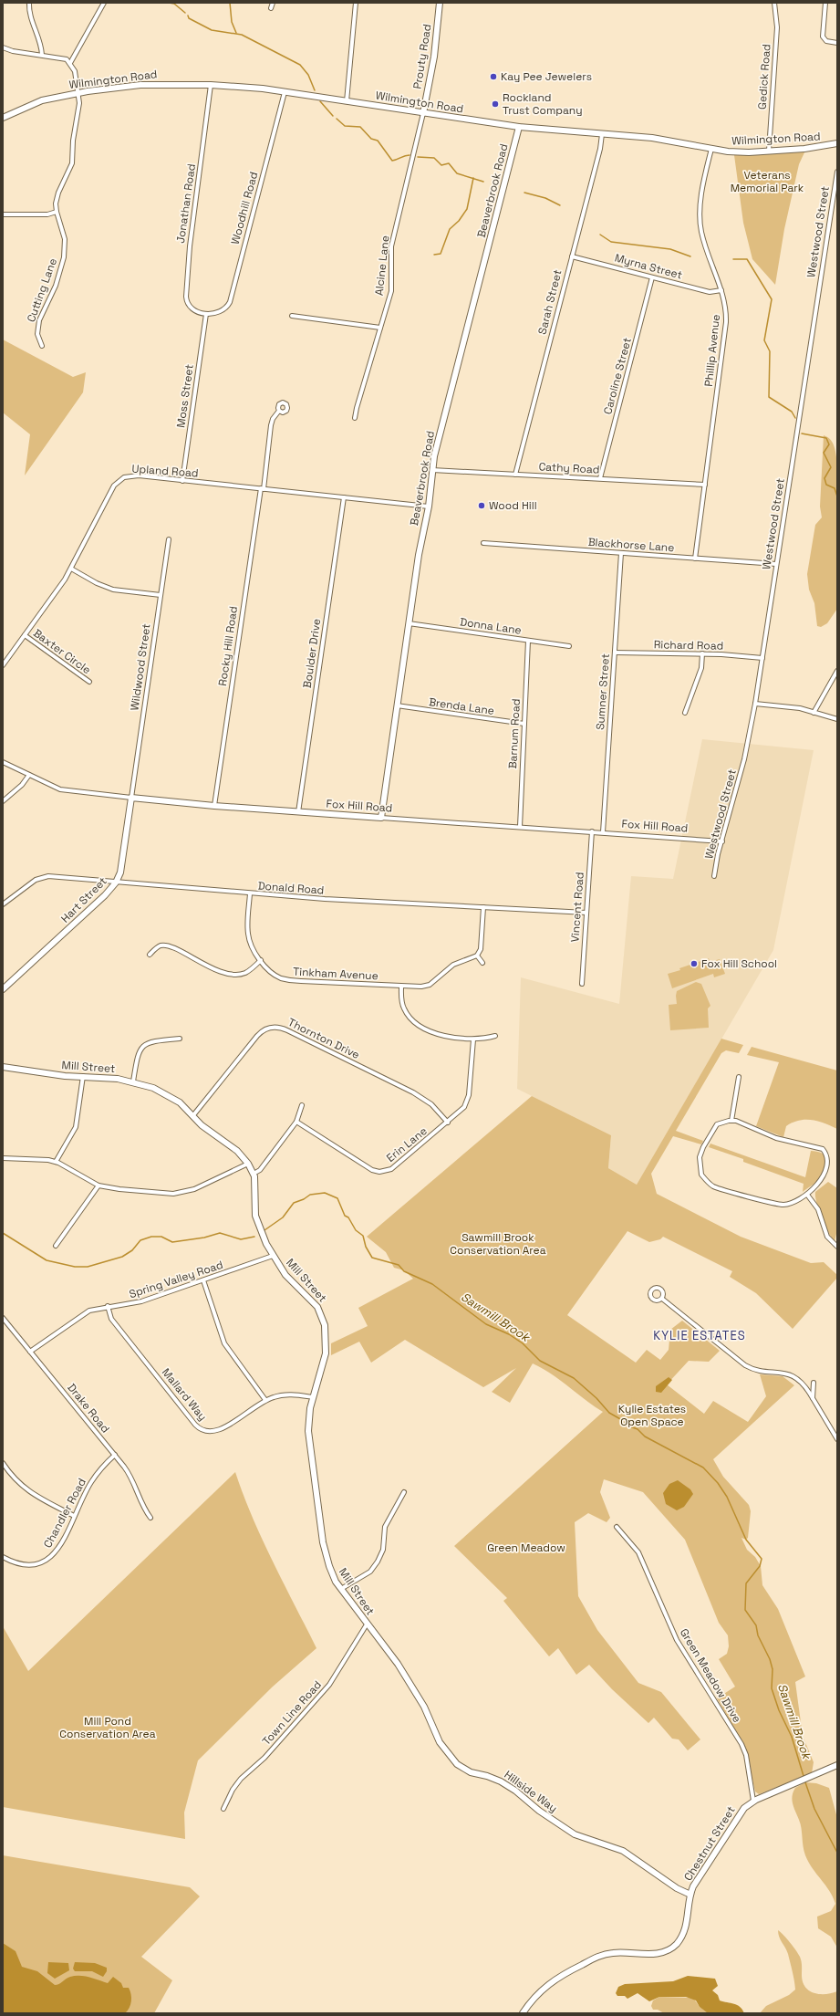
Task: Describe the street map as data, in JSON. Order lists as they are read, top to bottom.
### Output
{
  "streets": {
    "street": [
      "Prouty Road",
      "Gedick Road",
      "Wilmington Road",
      "Beaverbrook Road",
      "Jonathan Road",
      "Woodhill Road",
      "Westwood Street",
      "Alcine Lane",
      "Myrna Street",
      "Cutting Lane",
      "Sarah Street",
      "Phillip Avenue",
      "Caroline Street",
      "Moss Street",
      "Cathy Road",
      "Upland Road",
      "Blackhorse Lane",
      "Donna Lane",
      "Richard Road",
      "Rocky Hill Road",
      "Baxter Circle",
      "Boulder Drive",
      "Wildwood Street",
      "Sumner Street",
      "Brenda Lane",
      "Barnum Road",
      "Fox Hill Road",
      "Donald Road",
      "Hart Street",
      "Vincent Road",
      "Tinkham Avenue",
      "Thornton Drive",
      "Mill Street",
      "Erin Lane",
      "Spring Valley Road",
      "Mallard Way",
      "Drake Road",
      "Chandler Road",
      "Green Meadow Drive",
      "Town Line Road",
      "Hillside Way",
      "Chestnut Street"
    ]
  },
  "crossings": [
    ["Prouty Road", "Wilmington Road"],
    ["Prouty Road", "Alcine Lane"],
    ["Gedick Road", "Wilmington Road"],
    ["Wilmington Road", "Beaverbrook Road"],
    ["Wilmington Road", "Jonathan Road"],
    ["Wilmington Road", "Woodhill Road"],
    ["Wilmington Road", "Alcine Lane"],
    ["Wilmington Road", "Cutting Lane"],
    ["Wilmington Road", "Sarah Street"],
    ["Wilmington Road", "Phillip Avenue"],
    ["Beaverbrook Road", "Cathy Road"],
    ["Beaverbrook Road", "Upland Road"],
    ["Beaverbrook Road", "Donna Lane"],
    ["Beaverbrook Road", "Brenda Lane"],
    ["Beaverbrook Road", "Fox Hill Road"],
    ["Jonathan Road", "Woodhill Road"],
    ["Jonathan Road", "Moss Street"],
    ["Woodhill Road", "Moss Street"],
    ["Westwood Street", "Blackhorse Lane"],
    ["Westwood Street", "Richard Road"],
    ["Westwood Street", "Fox Hill Road"],
    ["Myrna Street", "Sarah Street"],
    ["Myrna Street", "Phillip Avenue"],
    ["Myrna Street", "Caroline Street"],
    ["Sarah Street", "Cathy Road"],
    ["Phillip Avenue", "Cathy Road"],
    ["Phillip Avenue", "Blackhorse Lane"],
    ["Caroline Street", "Cathy Road"],
    ["Moss Street", "Upland Road"],
    ["Upland Road", "Rocky Hill Road"],
    ["Upland Road", "Baxter Circle"],
    ["Upland Road", "Boulder Drive"],
    ["Blackhorse Lane", "Sumner Street"],
    ["Donna Lane", "Barnum Road"],
    ["Richard Road", "Sumner Street"],
    ["Rocky Hill Road", "Fox Hill Road"],
    ["Boulder Drive", "Fox Hill Road"],
    ["Wildwood Street", "Fox Hill Road"],
    ["Wildwood Street", "Hart Street"],
    ["Sumner Street", "Fox Hill Road"],
    ["Brenda Lane", "Barnum Road"],
    ["Barnum Road", "Fox Hill Road"],
    ["Fox Hill Road", "Hart Street"],
    ["Fox Hill Road", "Vincent Road"],
    ["Donald Road", "Hart Street"],
    ["Donald Road", "Vincent Road"],
    ["Donald Road", "Tinkham Avenue"],
    ["Thornton Drive", "Mill Street"],
    ["Thornton Drive", "Erin Lane"],
    ["Mill Street", "Spring Valley Road"],
    ["Mill Street", "Mallard Way"],
    ["Mill Street", "Town Line Road"],
    ["Mill Street", "Hillside Way"],
    ["Spring Valley Road", "Mallard Way"],
    ["Spring Valley Road", "Drake Road"],
    ["Drake Road", "Chandler Road"],
    ["Green Meadow Drive", "Chestnut Street"],
    ["Hillside Way", "Chestnut Street"]
  ],
  "districts": ["KYLIE ESTATES"],
  "water": ["Sawmill Brook"],
  "parks": [
    "Veterans Memorial Park",
    "Sawmill Brook Conservation Area",
    "Kylie Estates Open Space",
    "Green Meadow",
    "Mill Pond Conservation Area"
  ],
  "places": [
    "Kay Pee Jewelers",
    "Rockland Trust Company",
    "Wood Hill",
    "Fox Hill School"
  ]
}
